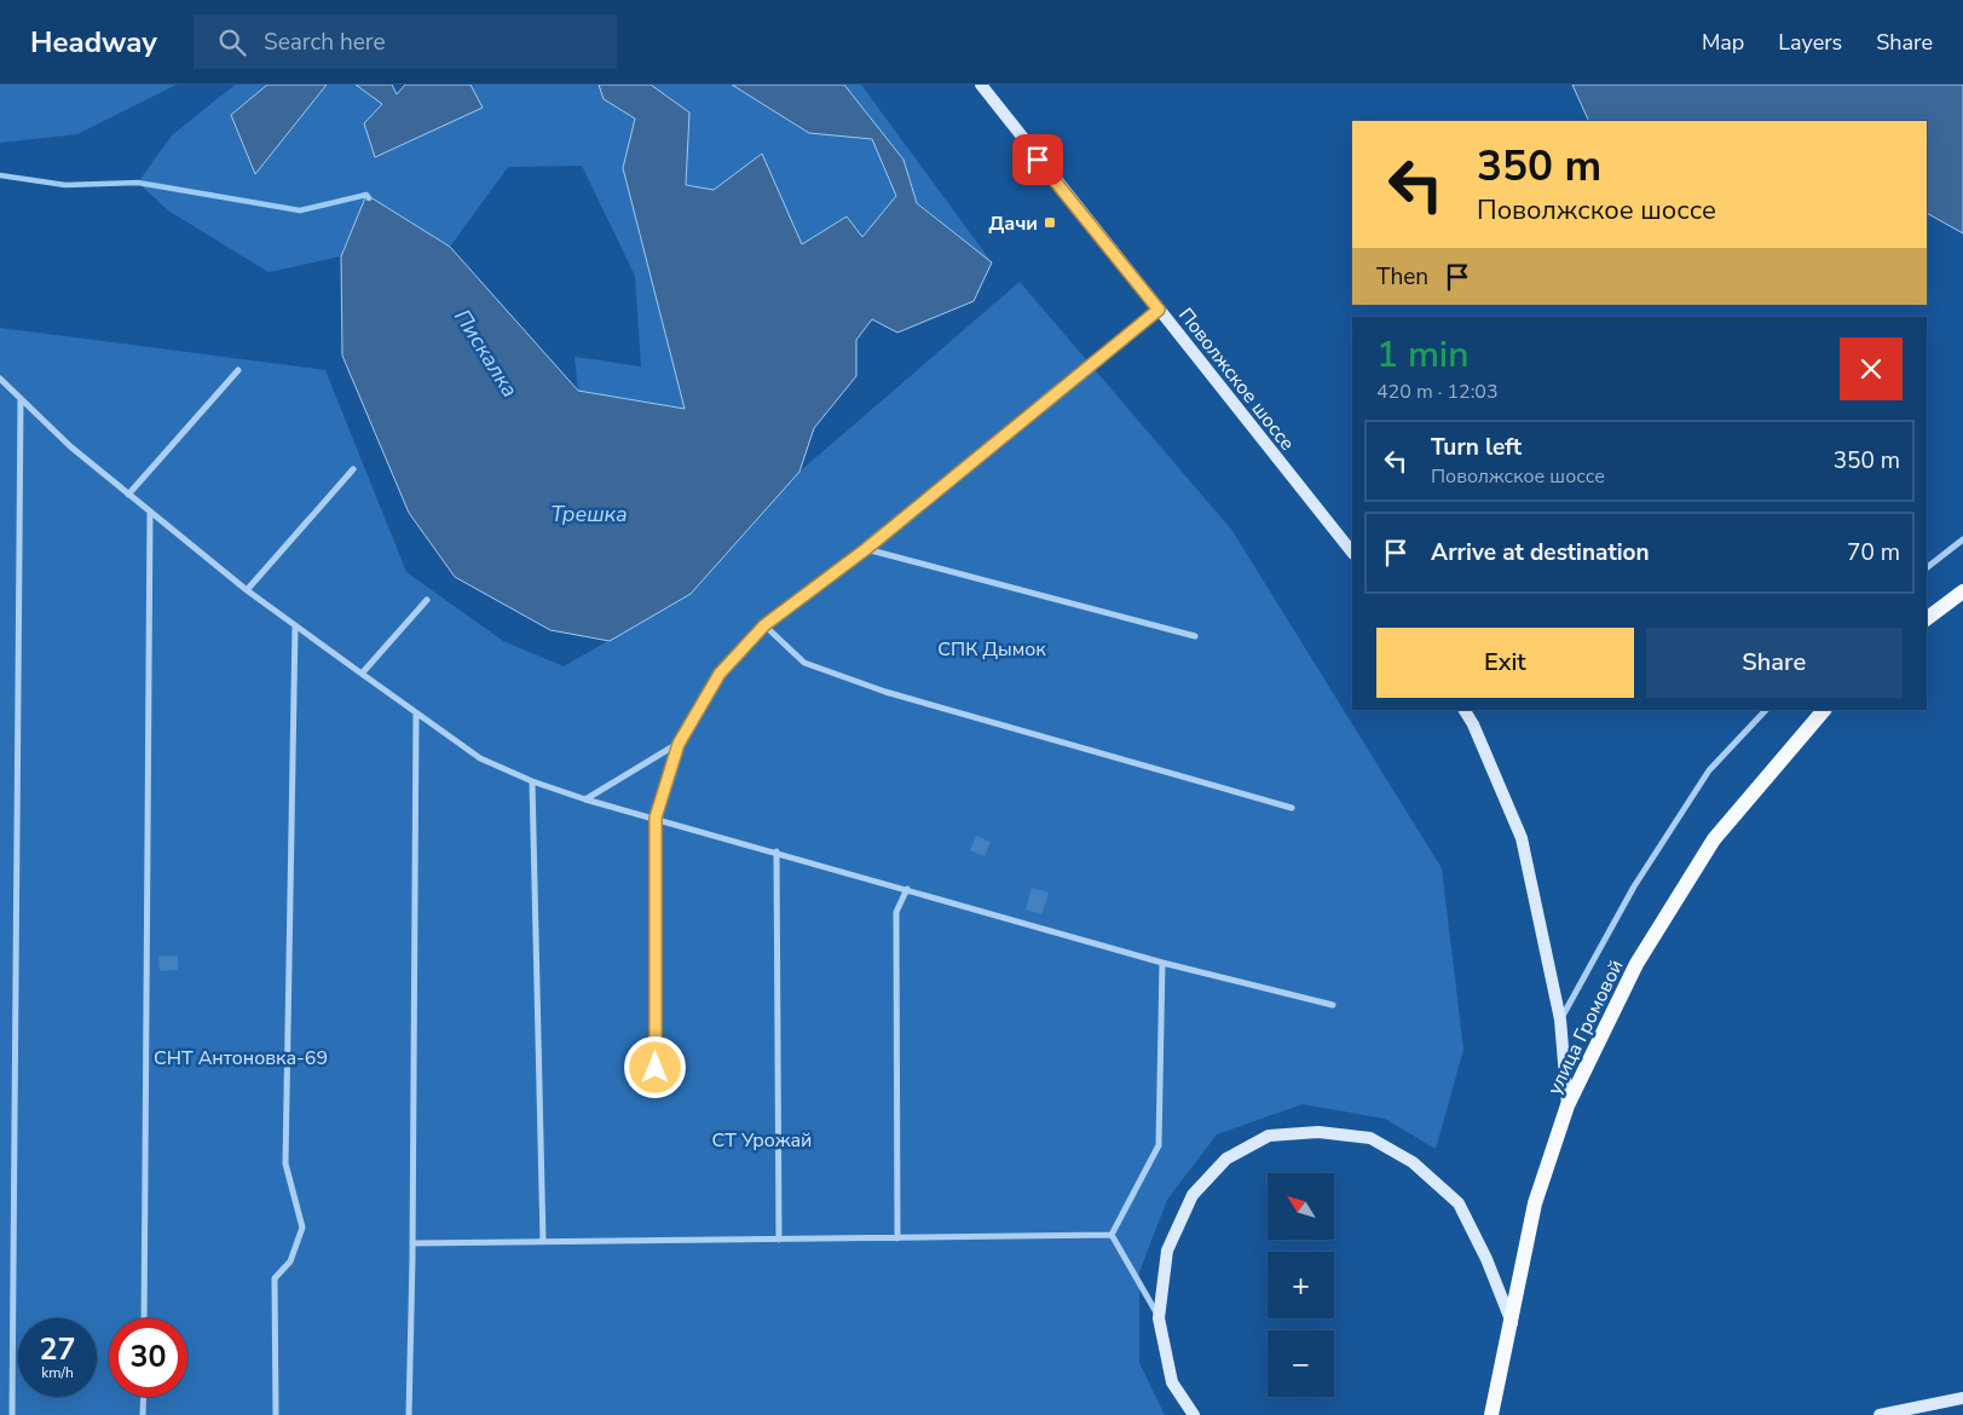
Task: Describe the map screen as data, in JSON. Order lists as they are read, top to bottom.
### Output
{
  "streets": {
    "main road": ["Поволжское шоссе", "улица Громовой"]
  },
  "water": ["Пискалка", "Трешка"],
  "parks": ["СПК Дымок", "СНТ Антоновка-69", "СТ Урожай"],
  "places": {
    "transit": ["Дачи"]
  },
  "north": "top left",
  "page": {
    "header": "Headway",
    "search": "Search here",
    "nav": ["Map", "Layers", "Share"],
    "turn": ["350 m", "Поволжское шоссе"],
    "then": "Then",
    "heading": ["1 min", "420 m · 12:03"],
    "list": [
      {
        "name": "Turn left",
        "note": "Поволжское шоссе",
        "value": "350 m"
      },
      {
        "name": "Arrive at destination",
        "value": "70 m"
      }
    ],
    "buttons": ["Exit", "Share"],
    "map_buttons": ["+", "−"],
    "speed": "27 km/h",
    "limit": "30"
  }
}
